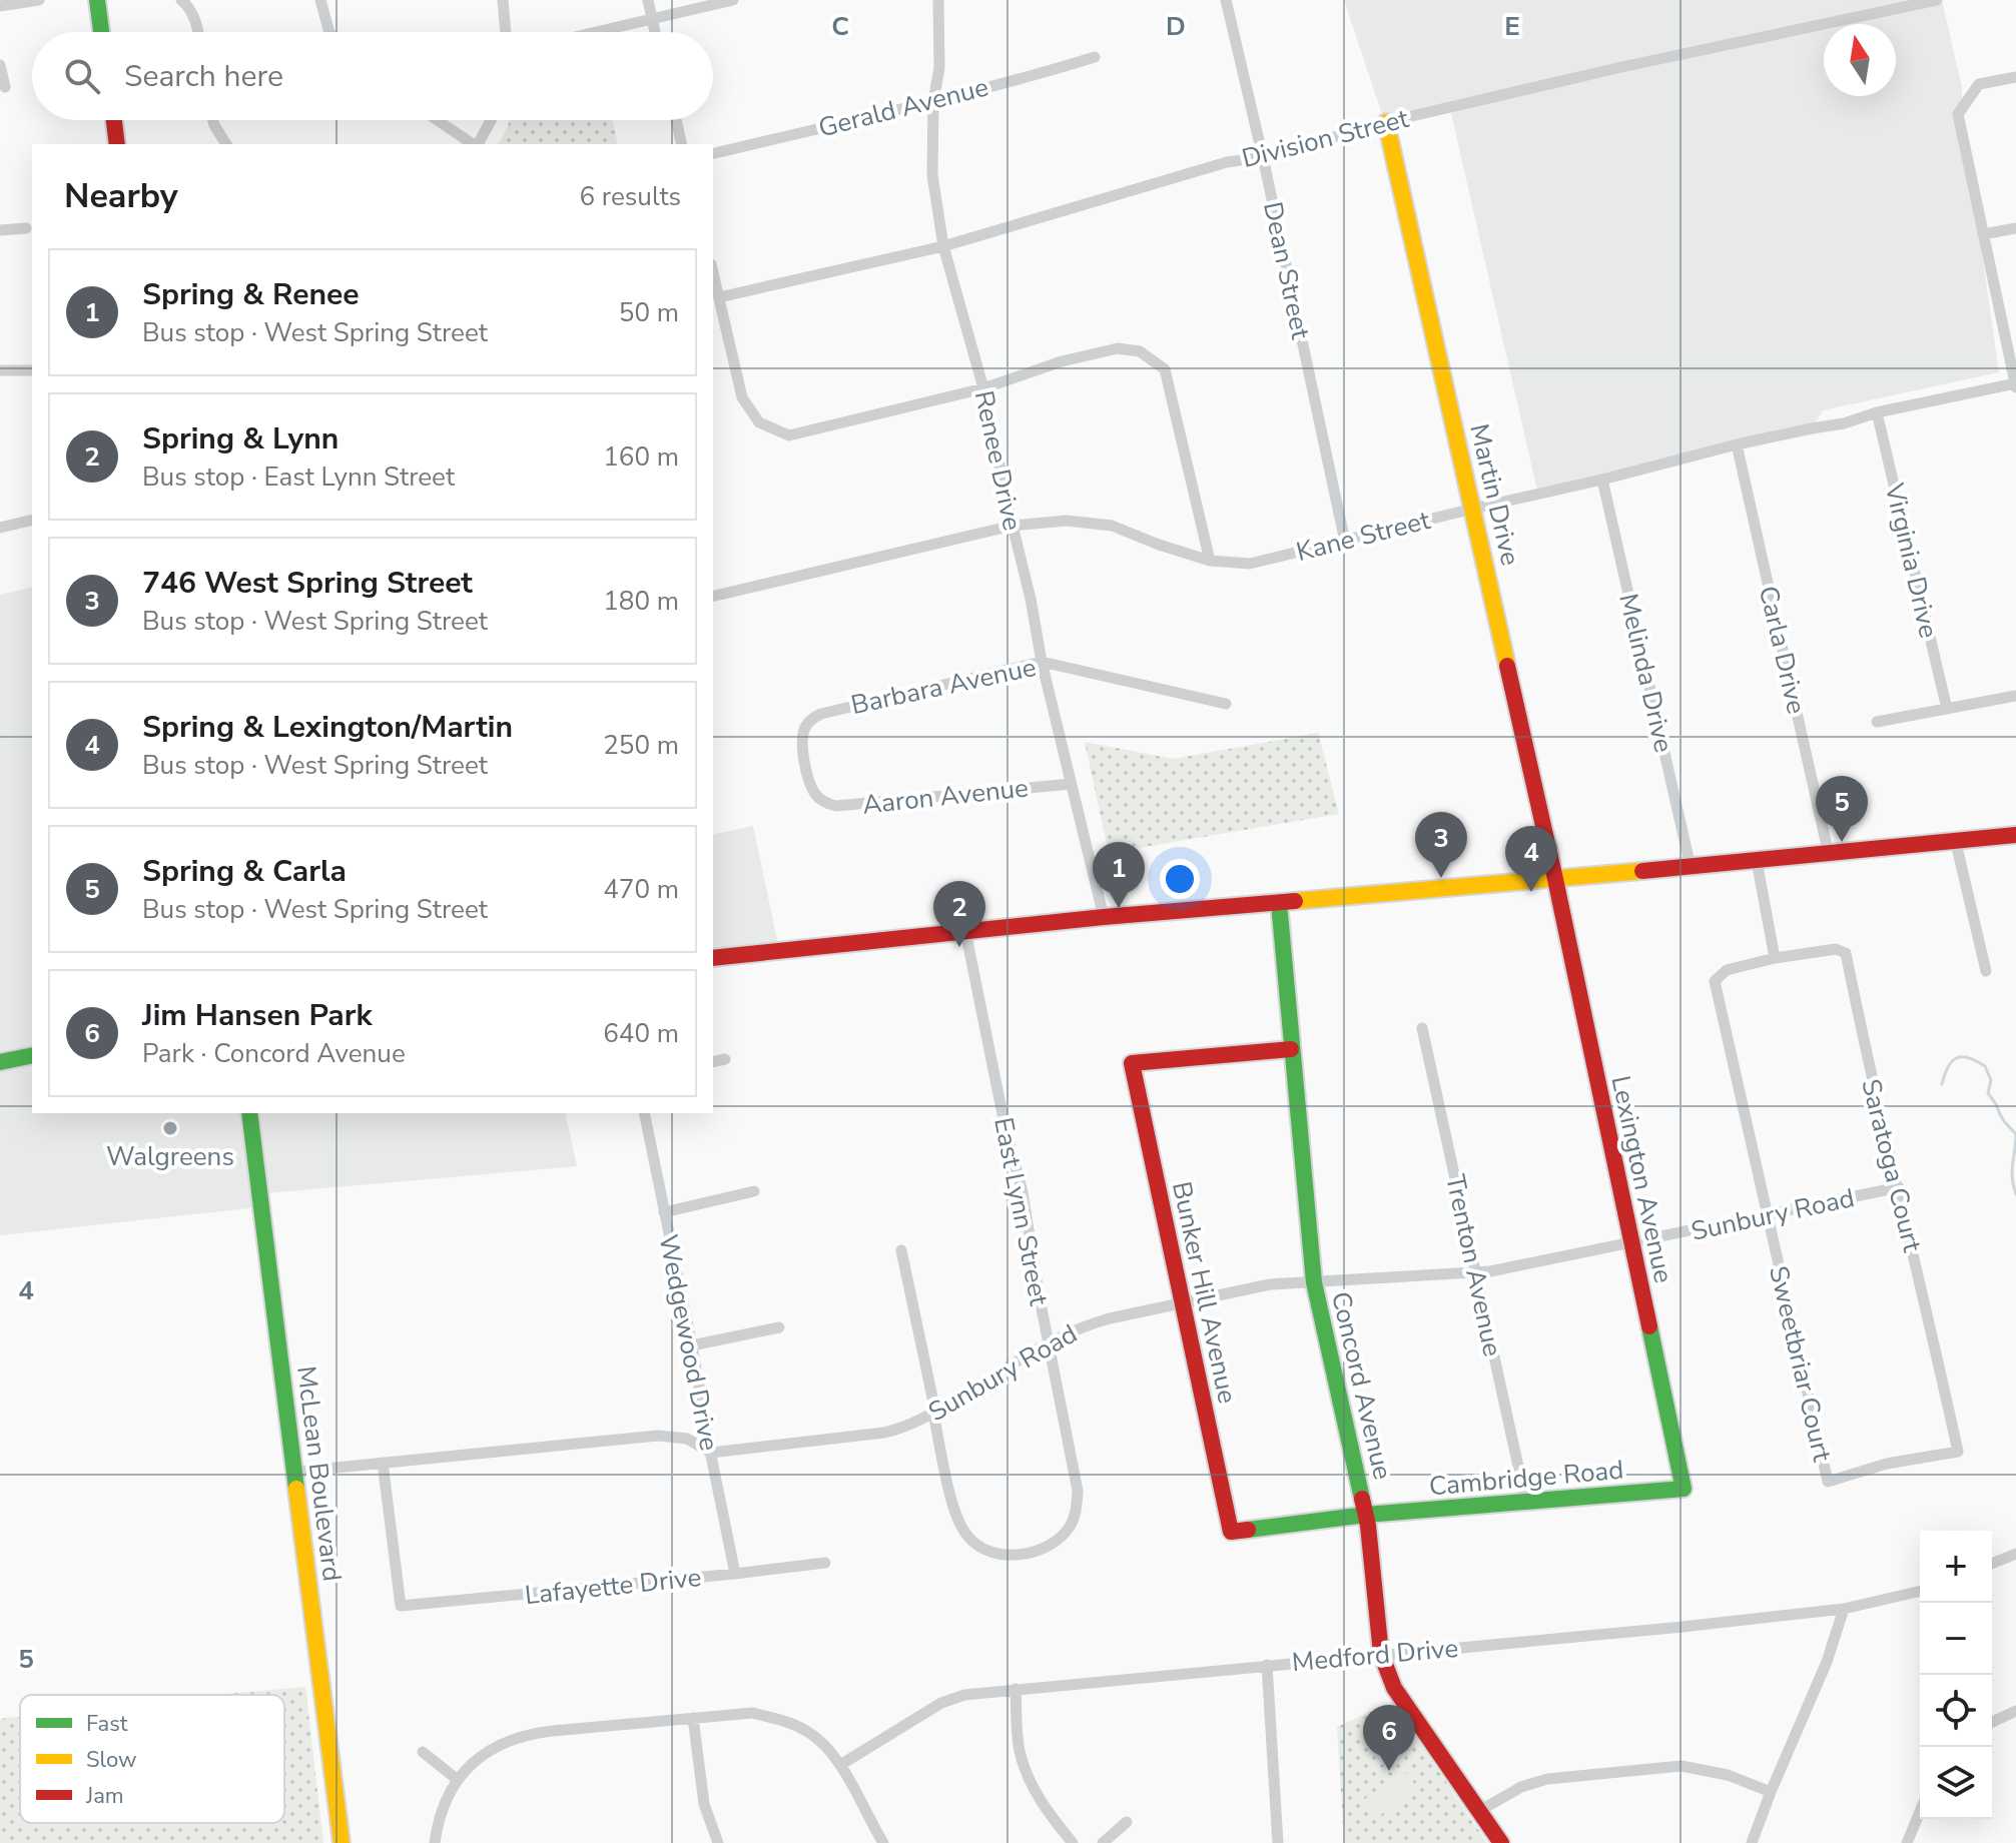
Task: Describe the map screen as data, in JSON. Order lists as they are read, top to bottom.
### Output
{
  "streets": {
    "street": [
      "Gerald Avenue",
      "Division Street",
      "Dean Street",
      "Renee Drive",
      "Martin Drive",
      "Kane Street",
      "Virginia Drive",
      "Carla Drive",
      "Melinda Drive",
      "Barbara Avenue",
      "Aaron Avenue",
      "Saratoga Court",
      "Lexington Avenue",
      "East Lynn Street",
      "Sunbury Road",
      "Trenton Avenue",
      "Bunker Hill Avenue",
      "Wedgewood Drive",
      "Sweetbriar Court",
      "Concord Avenue",
      "McLean Boulevard",
      "Cambridge Road",
      "Lafayette Drive",
      "Medford Drive"
    ]
  },
  "crossings": [
    ["Gerald Avenue", "Renee Drive"],
    ["Division Street", "Dean Street"],
    ["Division Street", "Renee Drive"],
    ["Division Street", "Martin Drive"],
    ["Dean Street", "Kane Street"],
    ["Renee Drive", "Kane Street"],
    ["Renee Drive", "Barbara Avenue"],
    ["Renee Drive", "Aaron Avenue"],
    ["Martin Drive", "Kane Street"],
    ["Martin Drive", "Lexington Avenue"],
    ["Kane Street", "Virginia Drive"],
    ["Kane Street", "Carla Drive"],
    ["Kane Street", "Melinda Drive"],
    ["Barbara Avenue", "Aaron Avenue"],
    ["Saratoga Court", "Sunbury Road"],
    ["Saratoga Court", "Sweetbriar Court"],
    ["Lexington Avenue", "Sunbury Road"],
    ["Lexington Avenue", "Cambridge Road"],
    ["East Lynn Street", "Sunbury Road"],
    ["Sunbury Road", "Trenton Avenue"],
    ["Sunbury Road", "Bunker Hill Avenue"],
    ["Sunbury Road", "Wedgewood Drive"],
    ["Sunbury Road", "Sweetbriar Court"],
    ["Sunbury Road", "Concord Avenue"],
    ["Sunbury Road", "McLean Boulevard"],
    ["Sunbury Road", "Lafayette Drive"],
    ["Trenton Avenue", "Cambridge Road"],
    ["Bunker Hill Avenue", "Concord Avenue"],
    ["Bunker Hill Avenue", "Cambridge Road"],
    ["Wedgewood Drive", "Lafayette Drive"],
    ["Concord Avenue", "Cambridge Road"],
    ["Concord Avenue", "Medford Drive"]
  ],
  "places": ["Walgreens"],
  "legend": ["Fast", "Slow", "Jam"],
  "north": "top",
  "page": {
    "search": "Search here",
    "heading": ["Nearby", "6 results"],
    "list": [
      {
        "mark": "1",
        "name": "Spring & Renee",
        "note": "Bus stop · West Spring Street",
        "value": "50 m"
      },
      {
        "mark": "2",
        "name": "Spring & Lynn",
        "note": "Bus stop · East Lynn Street",
        "value": "160 m"
      },
      {
        "mark": "3",
        "name": "746 West Spring Street",
        "note": "Bus stop · West Spring Street",
        "value": "180 m"
      },
      {
        "mark": "4",
        "name": "Spring & Lexington/Martin",
        "note": "Bus stop · West Spring Street",
        "value": "250 m"
      },
      {
        "mark": "5",
        "name": "Spring & Carla",
        "note": "Bus stop · West Spring Street",
        "value": "470 m"
      },
      {
        "mark": "6",
        "name": "Jim Hansen Park",
        "note": "Park · Concord Avenue",
        "value": "640 m"
      }
    ],
    "pins": [
      "5",
      "3",
      "4",
      "1",
      "2",
      "6"
    ],
    "map_buttons": ["+", "−"]
  },
  "grid": {
    "columns": ["C", "D", "E"],
    "rows": ["4", "5"]
  }
}
